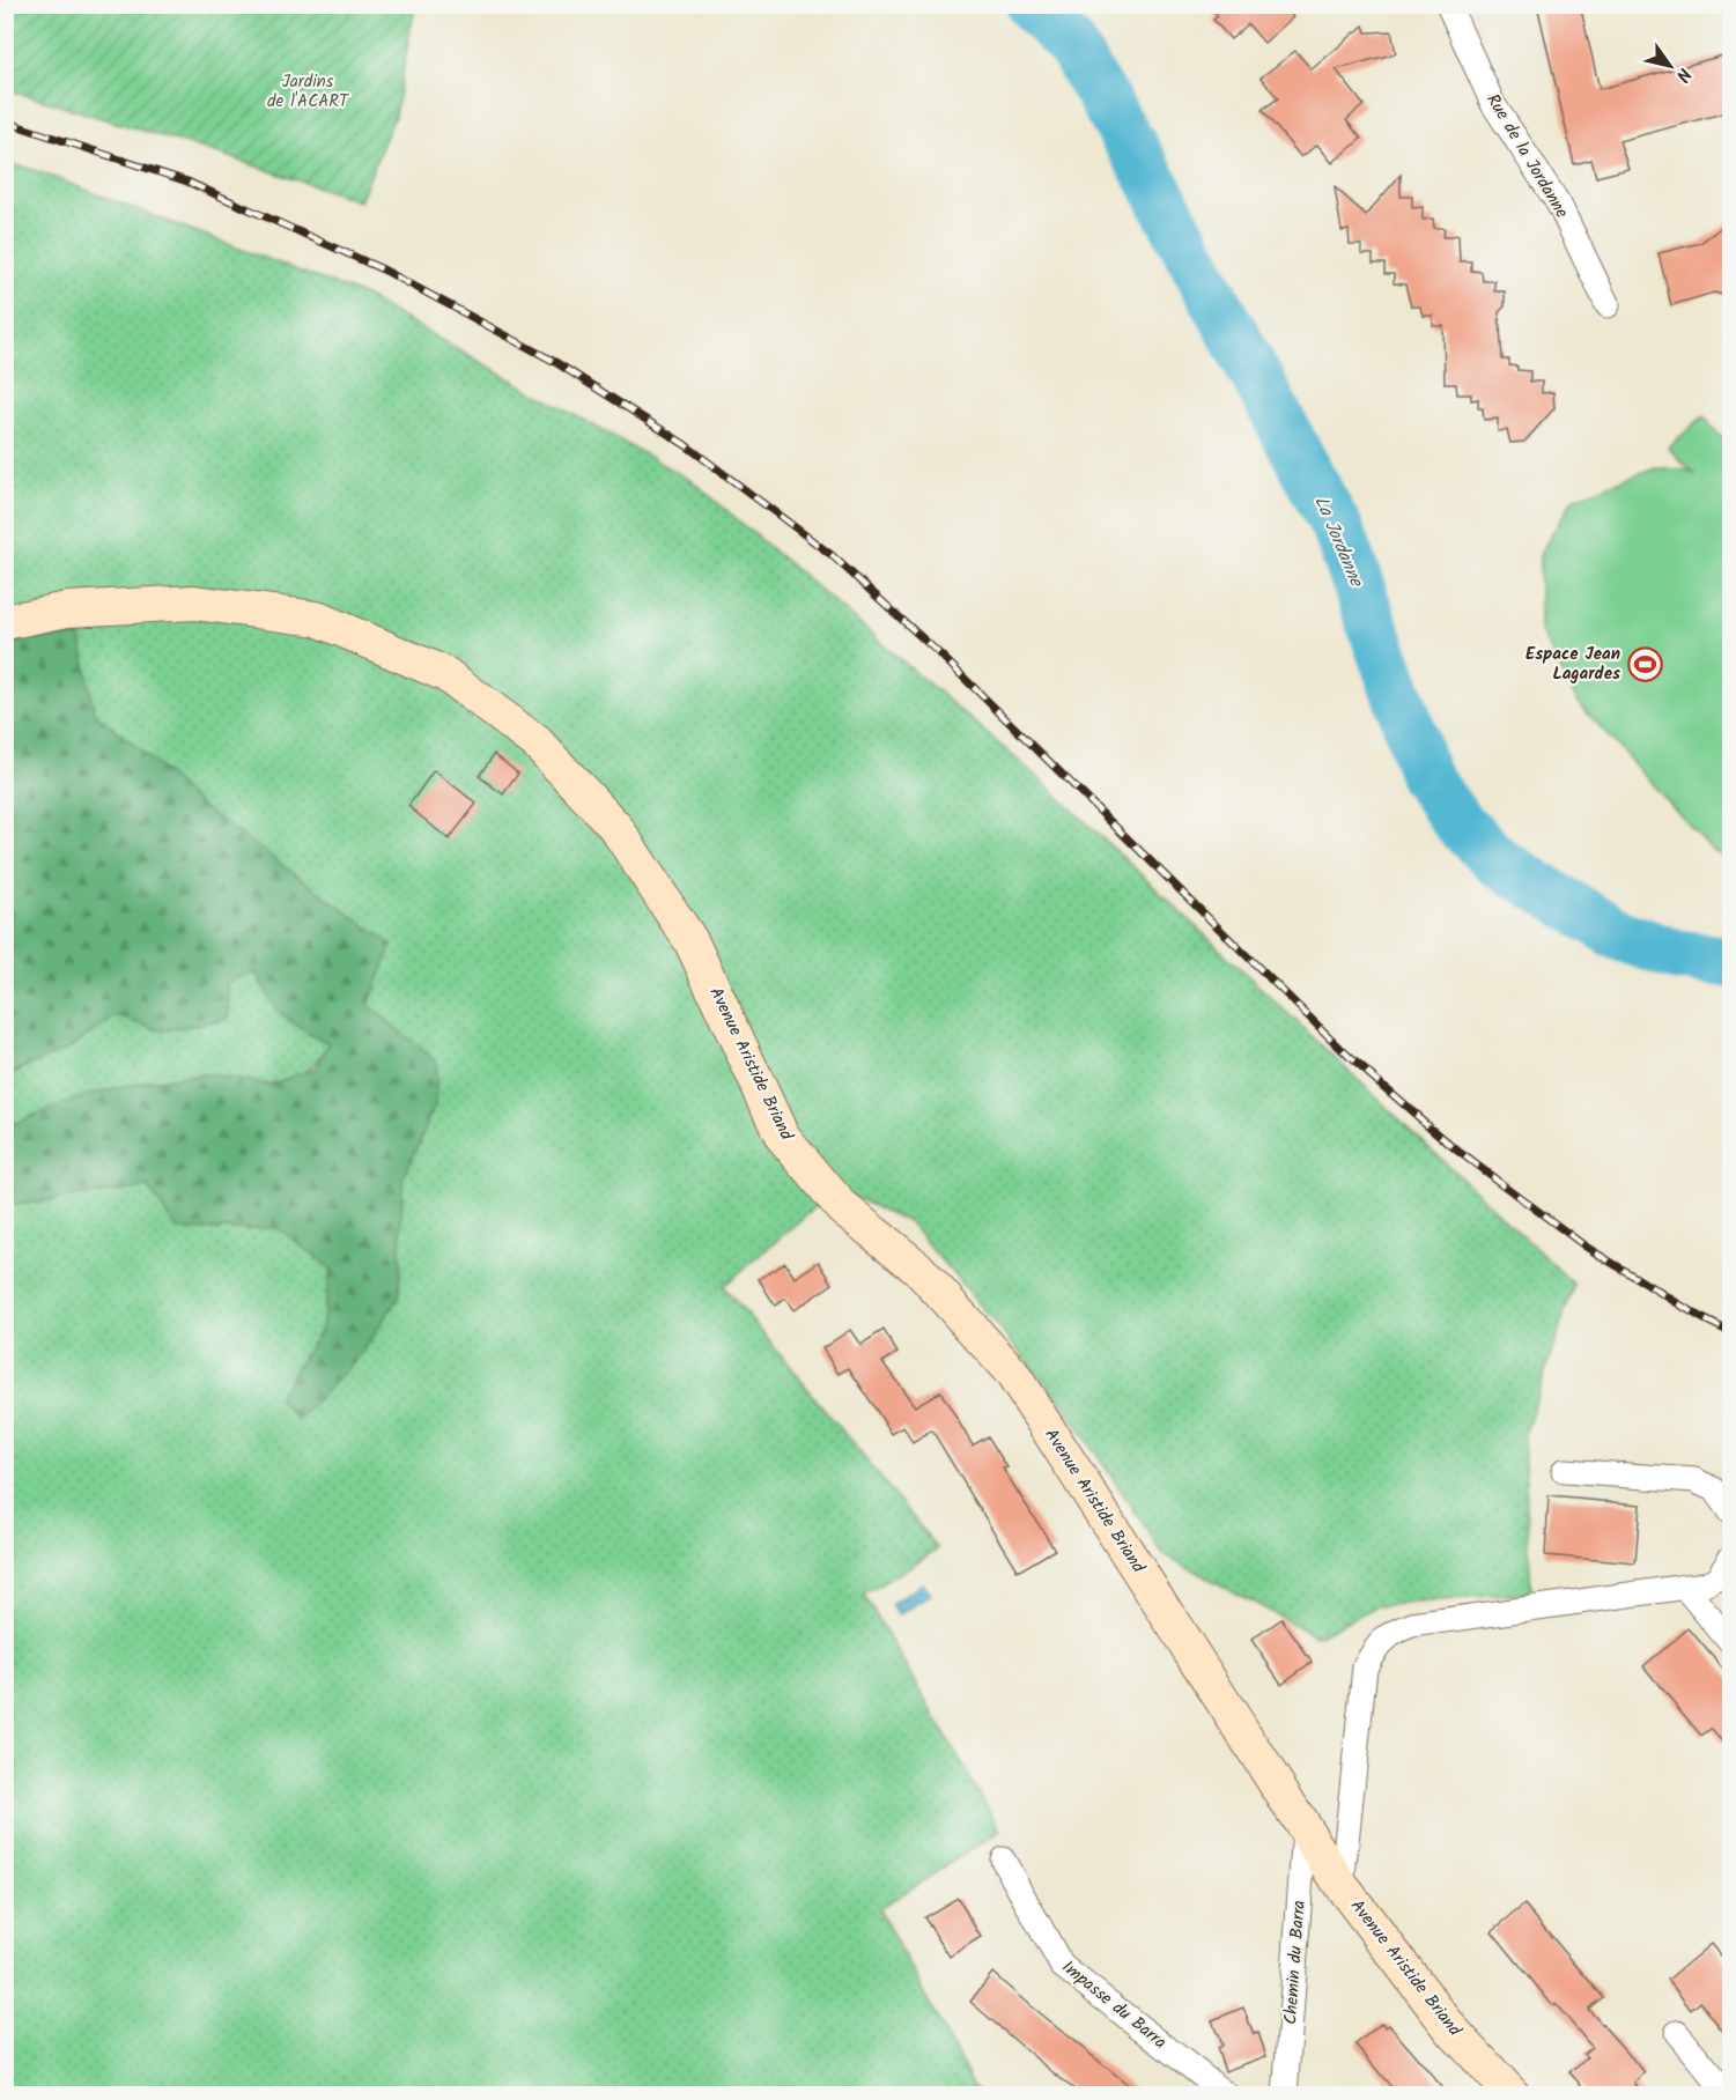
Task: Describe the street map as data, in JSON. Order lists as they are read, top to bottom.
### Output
{
  "streets": {
    "main road": ["Avenue Aristide Briand"],
    "street": ["Rue de la Jordanne", "Chemin du Barra", "Impasse du Barra"]
  },
  "crossings": [
    ["Avenue Aristide Briand", "Chemin du Barra"]
  ],
  "water": ["La Jordanne"],
  "parks": ["Jardins de l'ACART"],
  "places": {
    "sports": ["Espace Jean Lagardes"]
  },
  "north": "bottom right"
}
